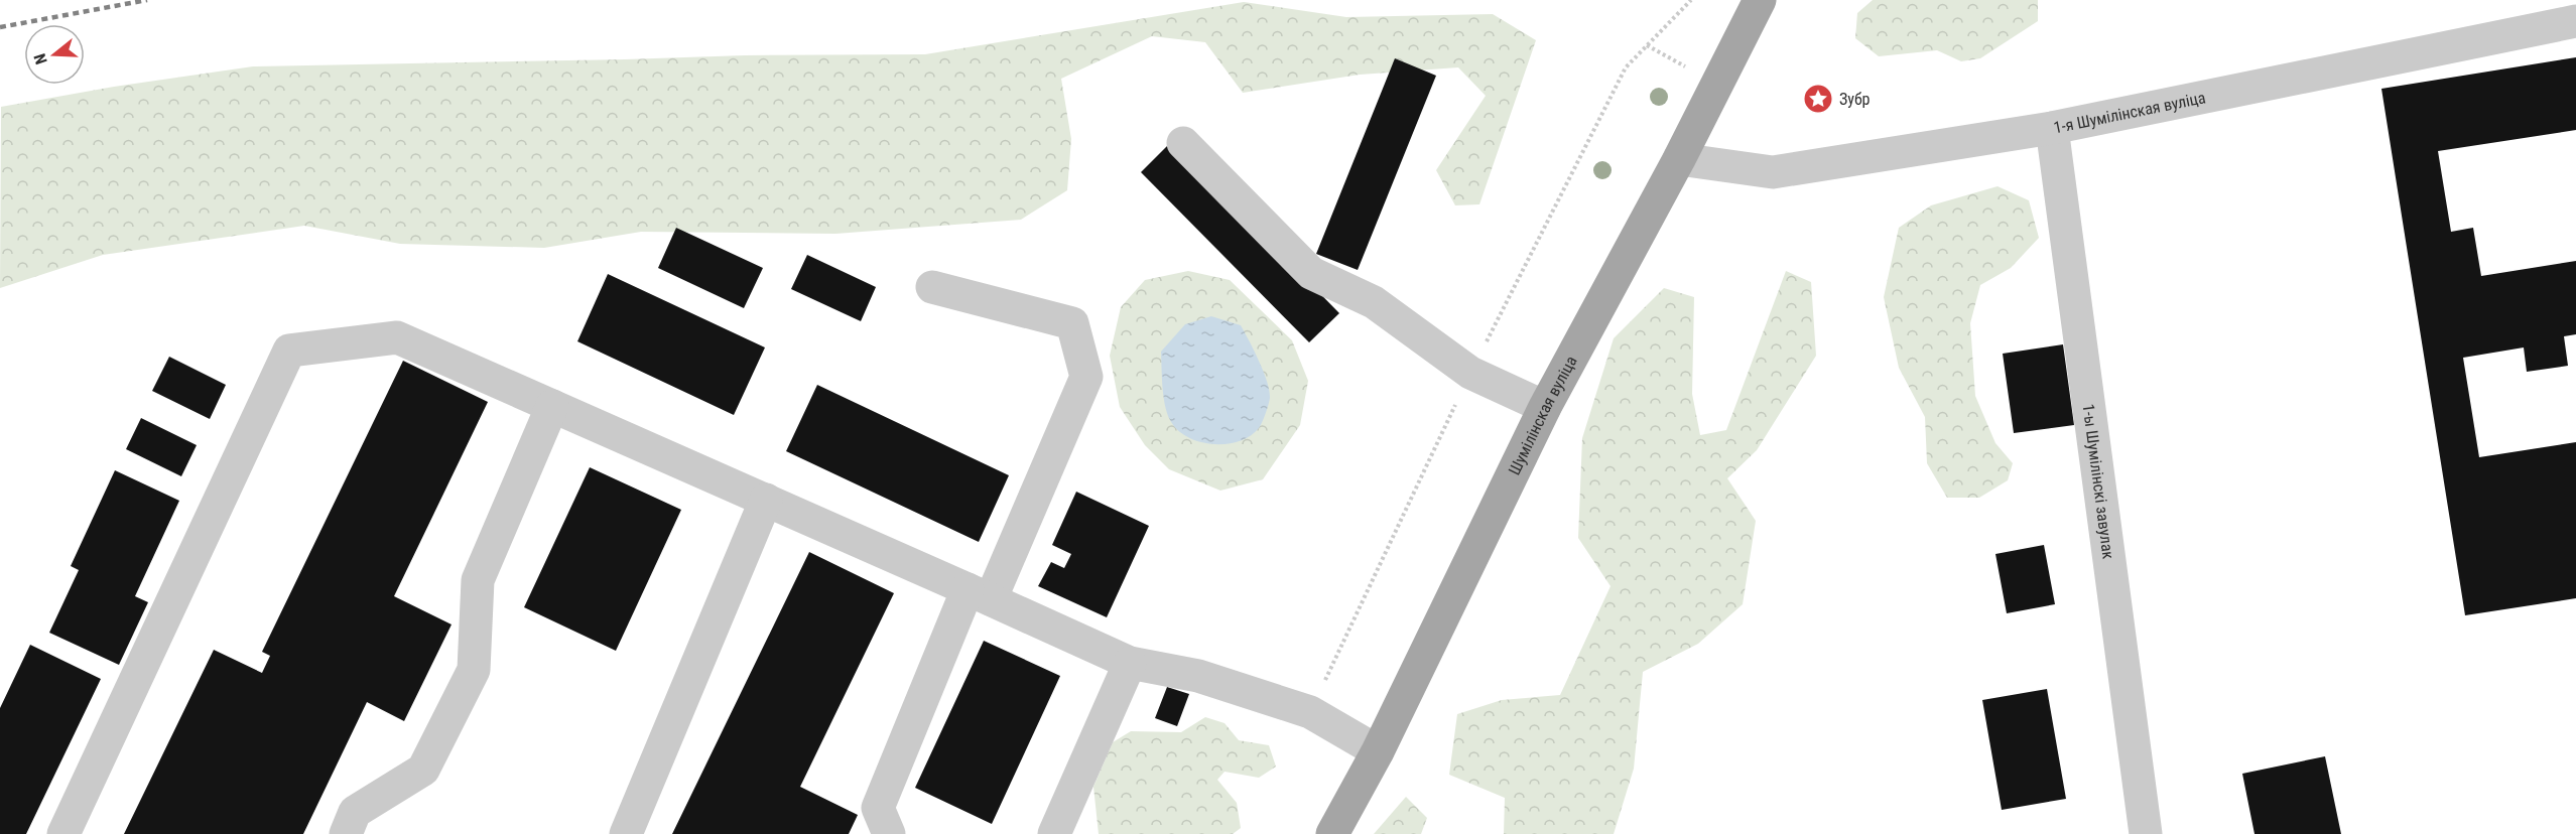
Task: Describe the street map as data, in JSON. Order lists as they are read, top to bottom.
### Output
{
  "streets": {
    "main road": ["Шумілінская вуліца"],
    "street": ["1-я Шумілінская вуліца", "1-ы Шумілінскі завулак"]
  },
  "crossings": [
    ["1-я Шумілінская вуліца", "Шумілінская вуліца"],
    ["1-я Шумілінская вуліца", "1-ы Шумілінскі завулак"]
  ],
  "places": {
    "place": ["Зубр"]
  },
  "north": "left"
}
